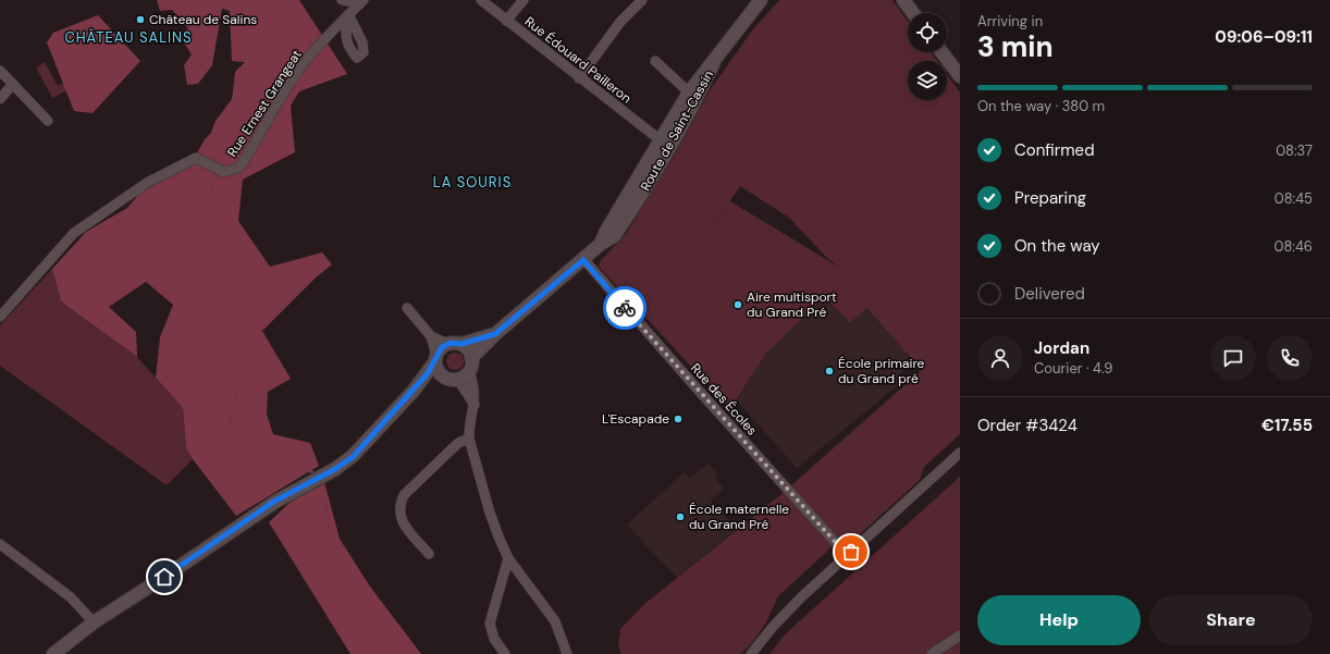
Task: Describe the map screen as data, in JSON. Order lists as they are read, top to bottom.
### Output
{
  "streets": {
    "street": [
      "Rue Édouard Pailleron",
      "Rue Ernest Grangeat",
      "Route de Saint-Cassin",
      "Rue des Écoles"
    ]
  },
  "crossings": [
    ["Rue Édouard Pailleron", "Route de Saint-Cassin"],
    ["Route de Saint-Cassin", "Rue des Écoles"]
  ],
  "districts": ["CHÂTEAU SALINS", "LA SOURIS"],
  "places": [
    "Château de Salins",
    "Aire multisport du Grand Pré",
    "École primaire du Grand pré",
    "L'Escapade",
    "École maternelle du Grand Pré"
  ],
  "page": {
    "heading": ["3 min", "Arriving in", "09:06–09:11"],
    "panel": [
      "Jordan",
      "Courier · 4.9",
      "Order #3424",
      "€17.55"
    ],
    "bar": "On the way · 380 m",
    "list": [
      ["Confirmed", "08:37"],
      ["Preparing", "08:45"],
      ["On the way", "08:46"],
      "Delivered"
    ],
    "buttons": ["Help", "Share"]
  }
}
